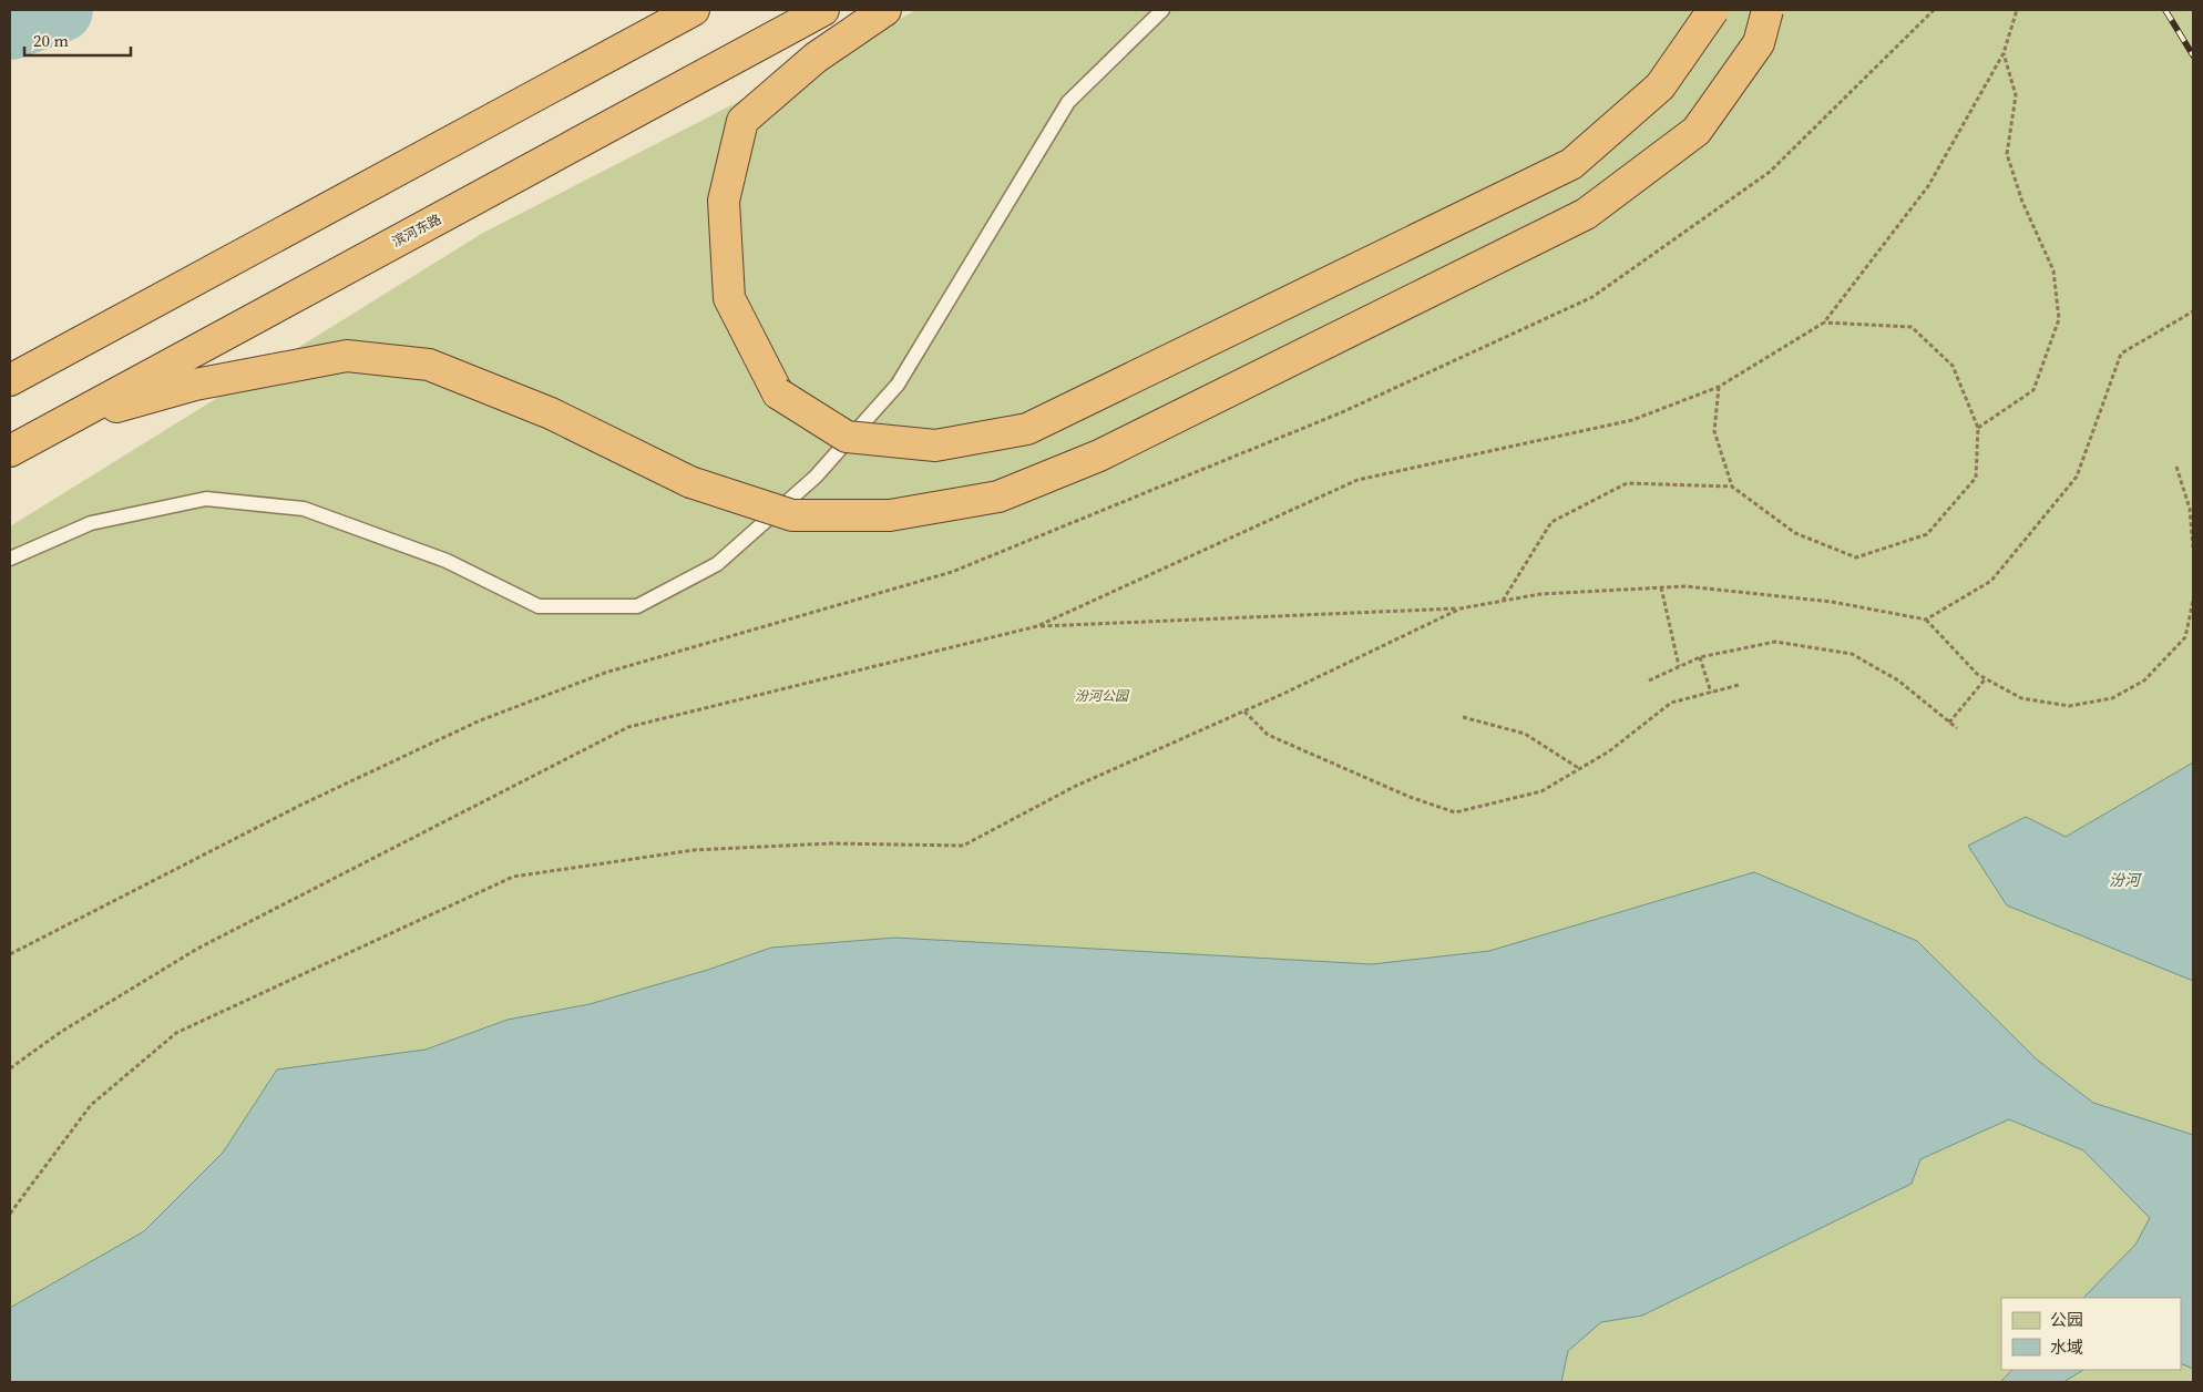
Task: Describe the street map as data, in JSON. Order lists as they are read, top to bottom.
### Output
{
  "streets": {
    "highway": ["滨河东路"]
  },
  "water": ["汾河"],
  "parks": ["汾河公园"],
  "legend": ["公园", "水域"],
  "scale_bar": "20 m"
}
